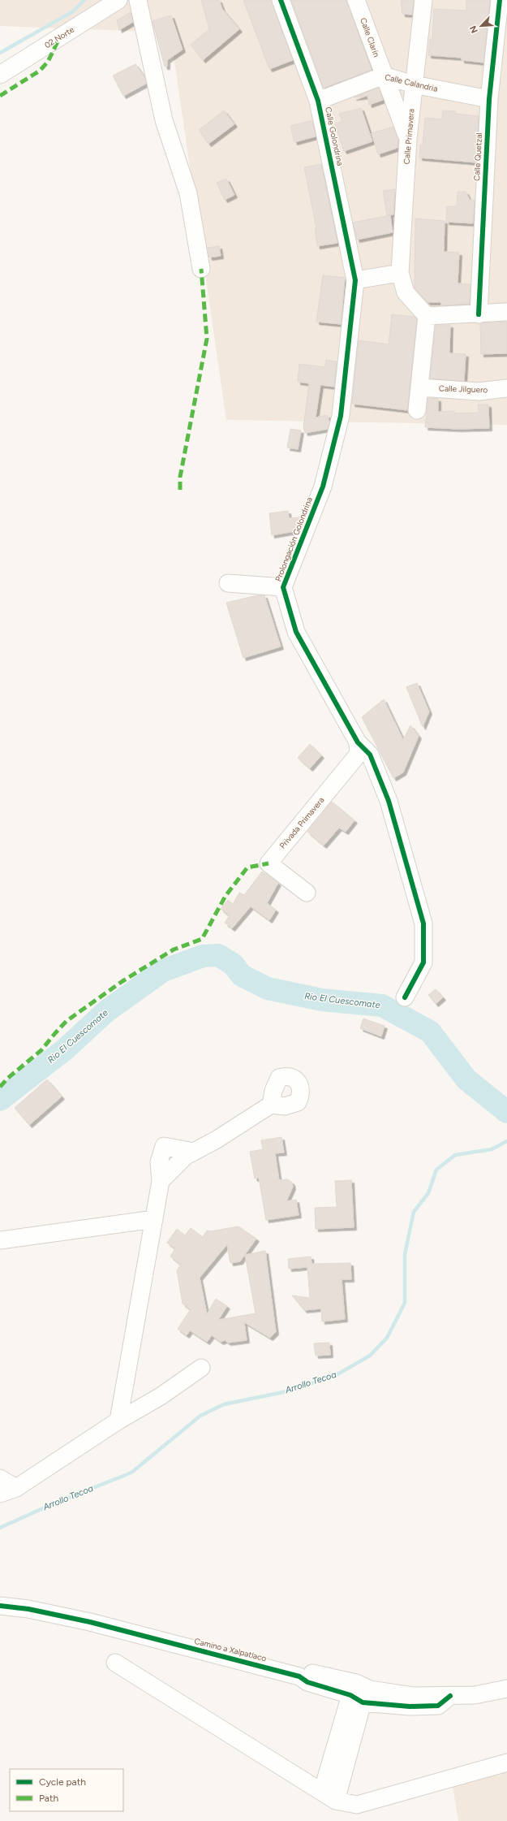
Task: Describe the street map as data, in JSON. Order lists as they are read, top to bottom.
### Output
{
  "streets": {
    "street": [
      "02 Norte",
      "Calle Clarín",
      "Calle Calandria",
      "Calle Golondrina",
      "Calle Primavera",
      "Calle Quetzal",
      "Calle Jilguero",
      "Prolongación Golondrina",
      "Privada Primavera",
      "Camino a Xalpatlaco"
    ]
  },
  "crossings": [
    ["Calle Clarín", "Calle Calandria"],
    ["Calle Clarín", "Calle Primavera"],
    ["Calle Calandria", "Calle Golondrina"],
    ["Calle Calandria", "Calle Primavera"],
    ["Calle Calandria", "Calle Quetzal"],
    ["Calle Golondrina", "Prolongación Golondrina"],
    ["Prolongación Golondrina", "Privada Primavera"]
  ],
  "water": ["Rio El Cuescomate", "Arrollo Tecoa"],
  "legend": ["Cycle path", "Path"],
  "north": "bottom left"
}
